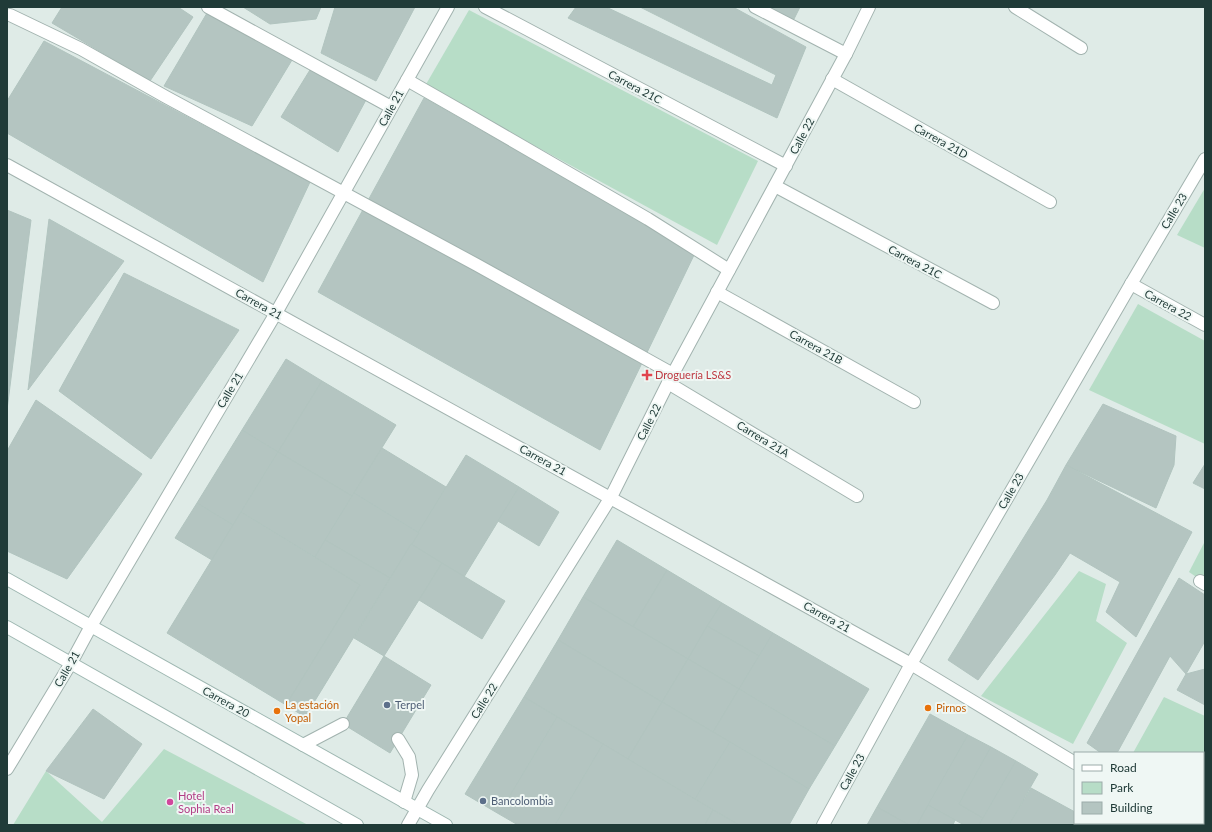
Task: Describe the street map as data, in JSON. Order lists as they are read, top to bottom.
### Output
{
  "streets": {
    "street": [
      "Carrera 21C",
      "Calle 21",
      "Calle 22",
      "Carrera 21D",
      "Calle 23",
      "Carrera 21",
      "Carrera 22",
      "Carrera 21B",
      "Carrera 21A",
      "Carrera 20"
    ]
  },
  "crossings": [
    ["Carrera 21C", "Calle 22"],
    ["Calle 21", "Carrera 21"],
    ["Calle 21", "Carrera 21A"],
    ["Calle 21", "Carrera 20"],
    ["Calle 22", "Carrera 21D"],
    ["Calle 22", "Carrera 21"],
    ["Calle 22", "Carrera 21B"],
    ["Calle 22", "Carrera 21A"],
    ["Calle 22", "Carrera 20"],
    ["Calle 23", "Carrera 21"],
    ["Calle 23", "Carrera 22"]
  ],
  "places": {
    "health": ["Droguería LS&S"],
    "other": [
      "Terpel",
      "Pirnos",
      "La estación Yopal",
      "Bancolombia",
      "Hotel Sophia Real"
    ]
  },
  "legend": ["Road", "Park", "Building"]
}
